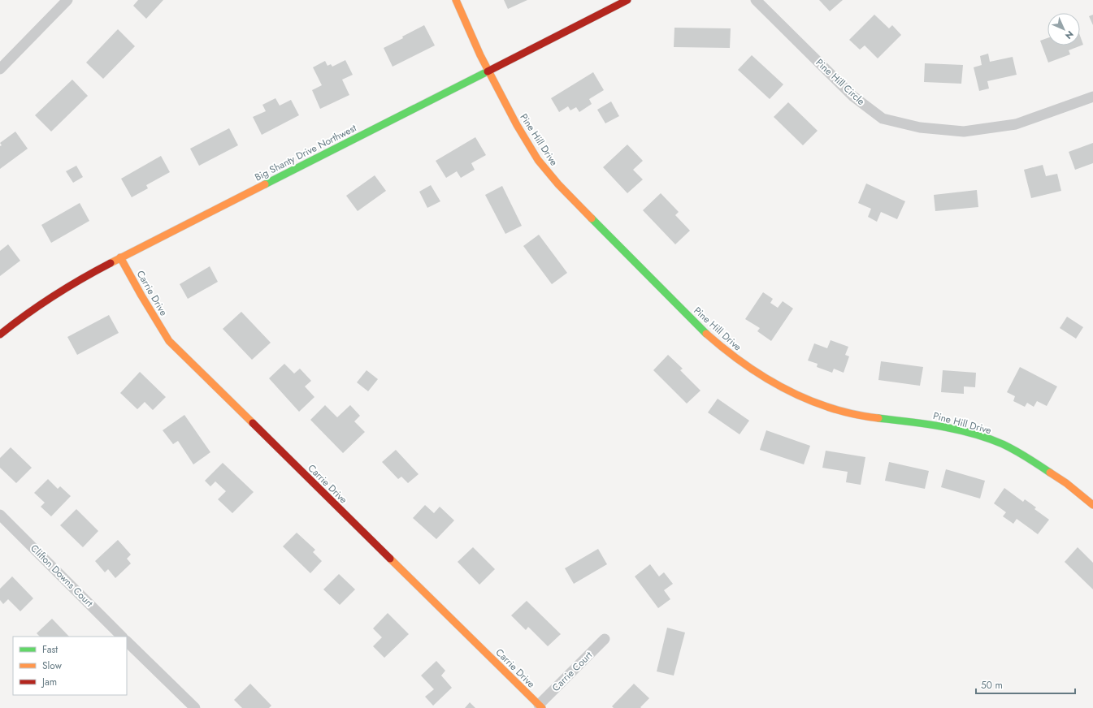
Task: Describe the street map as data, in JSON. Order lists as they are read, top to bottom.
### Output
{
  "streets": {
    "street": [
      "Pine Hill Circle",
      "Pine Hill Drive",
      "Big Shanty Drive Northwest",
      "Carrie Drive",
      "Clifton Downs Court",
      "Carrie Court"
    ]
  },
  "crossings": [
    ["Pine Hill Drive", "Big Shanty Drive Northwest"],
    ["Big Shanty Drive Northwest", "Carrie Drive"],
    ["Carrie Drive", "Carrie Court"]
  ],
  "legend": ["Fast", "Slow", "Jam"],
  "scale_bar": "50 m",
  "north": "bottom right"
}
